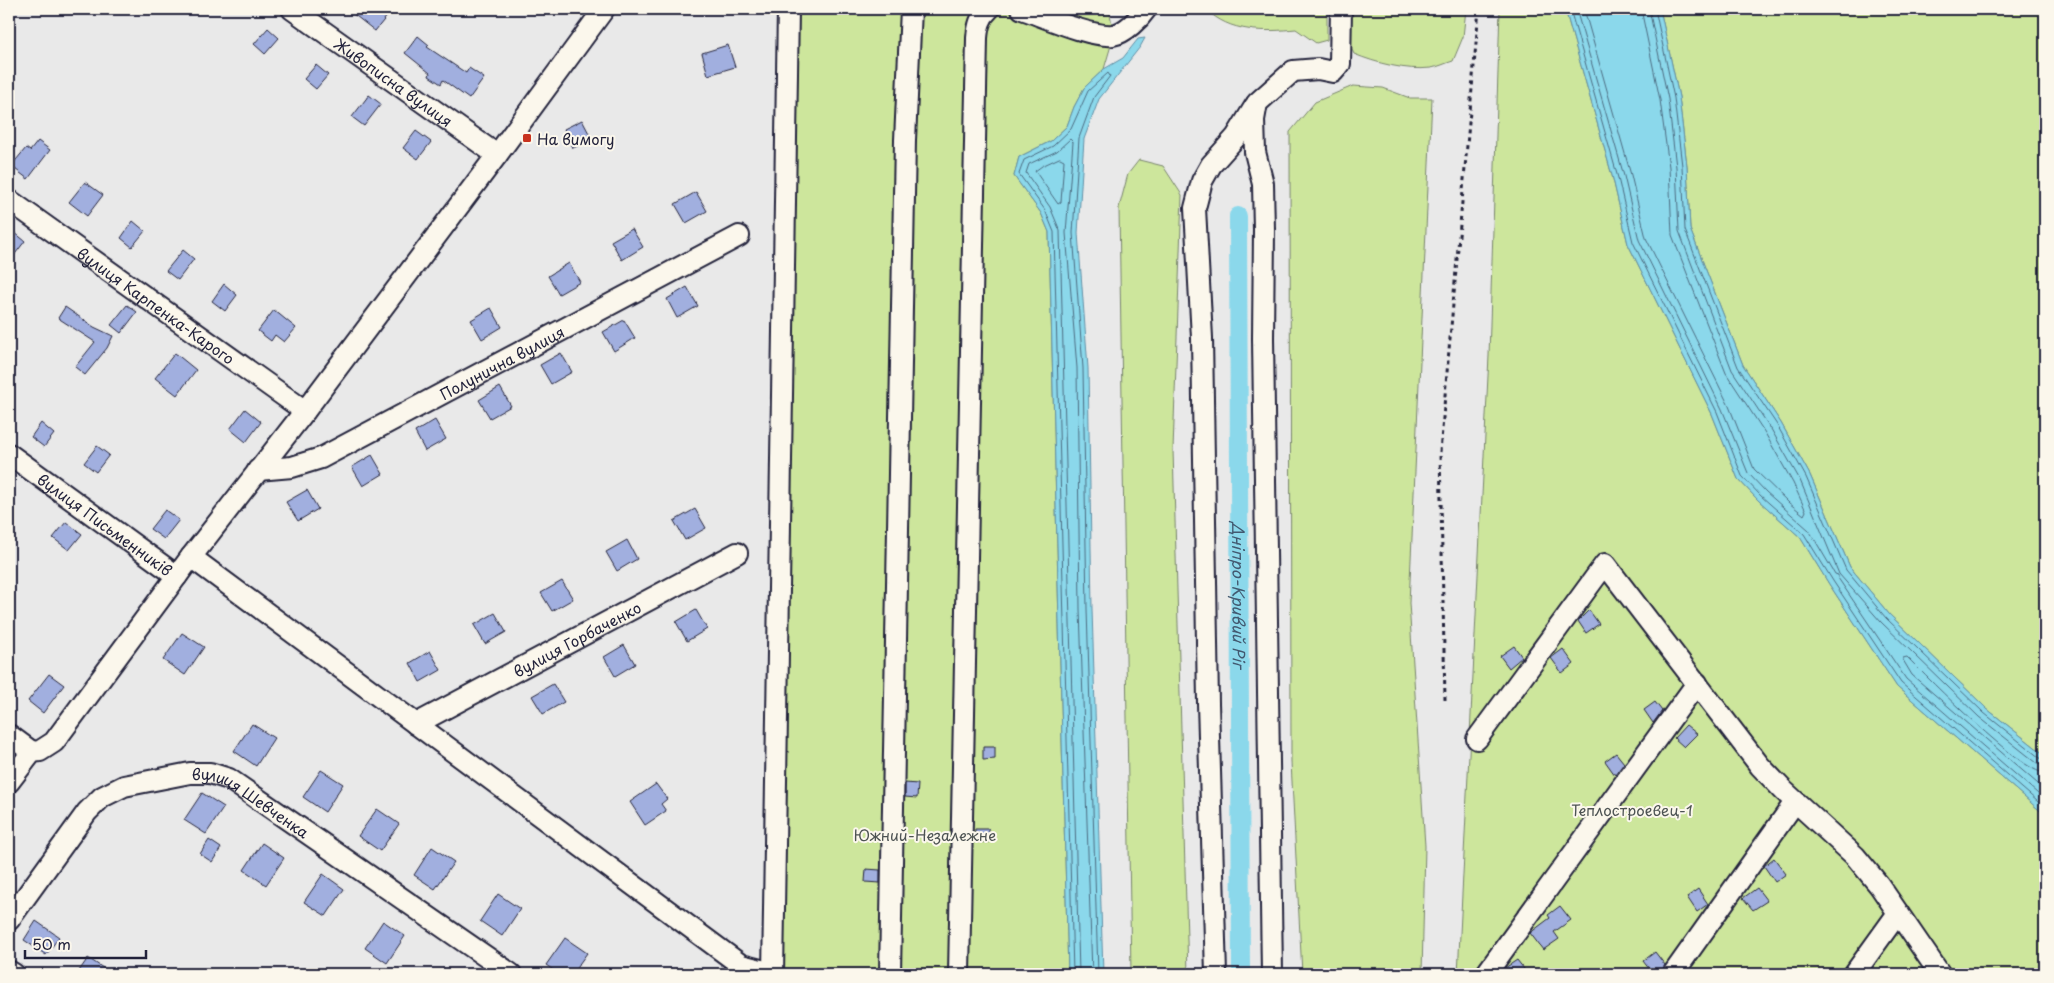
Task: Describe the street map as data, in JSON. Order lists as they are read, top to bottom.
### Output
{
  "streets": {
    "street": [
      "Живописна вулиця",
      "вулиця Карпенка-Карого",
      "Полунична вулиця",
      "вулиця Письменників",
      "вулиця Горбаченко",
      "вулиця Шевченка"
    ]
  },
  "water": ["Дніпро-Кривий Ріг"],
  "parks": ["Теплостроевец-1", "Южний-Незалежне"],
  "places": {
    "transit": ["На вимогу"]
  },
  "scale_bar": "50 m"
}
